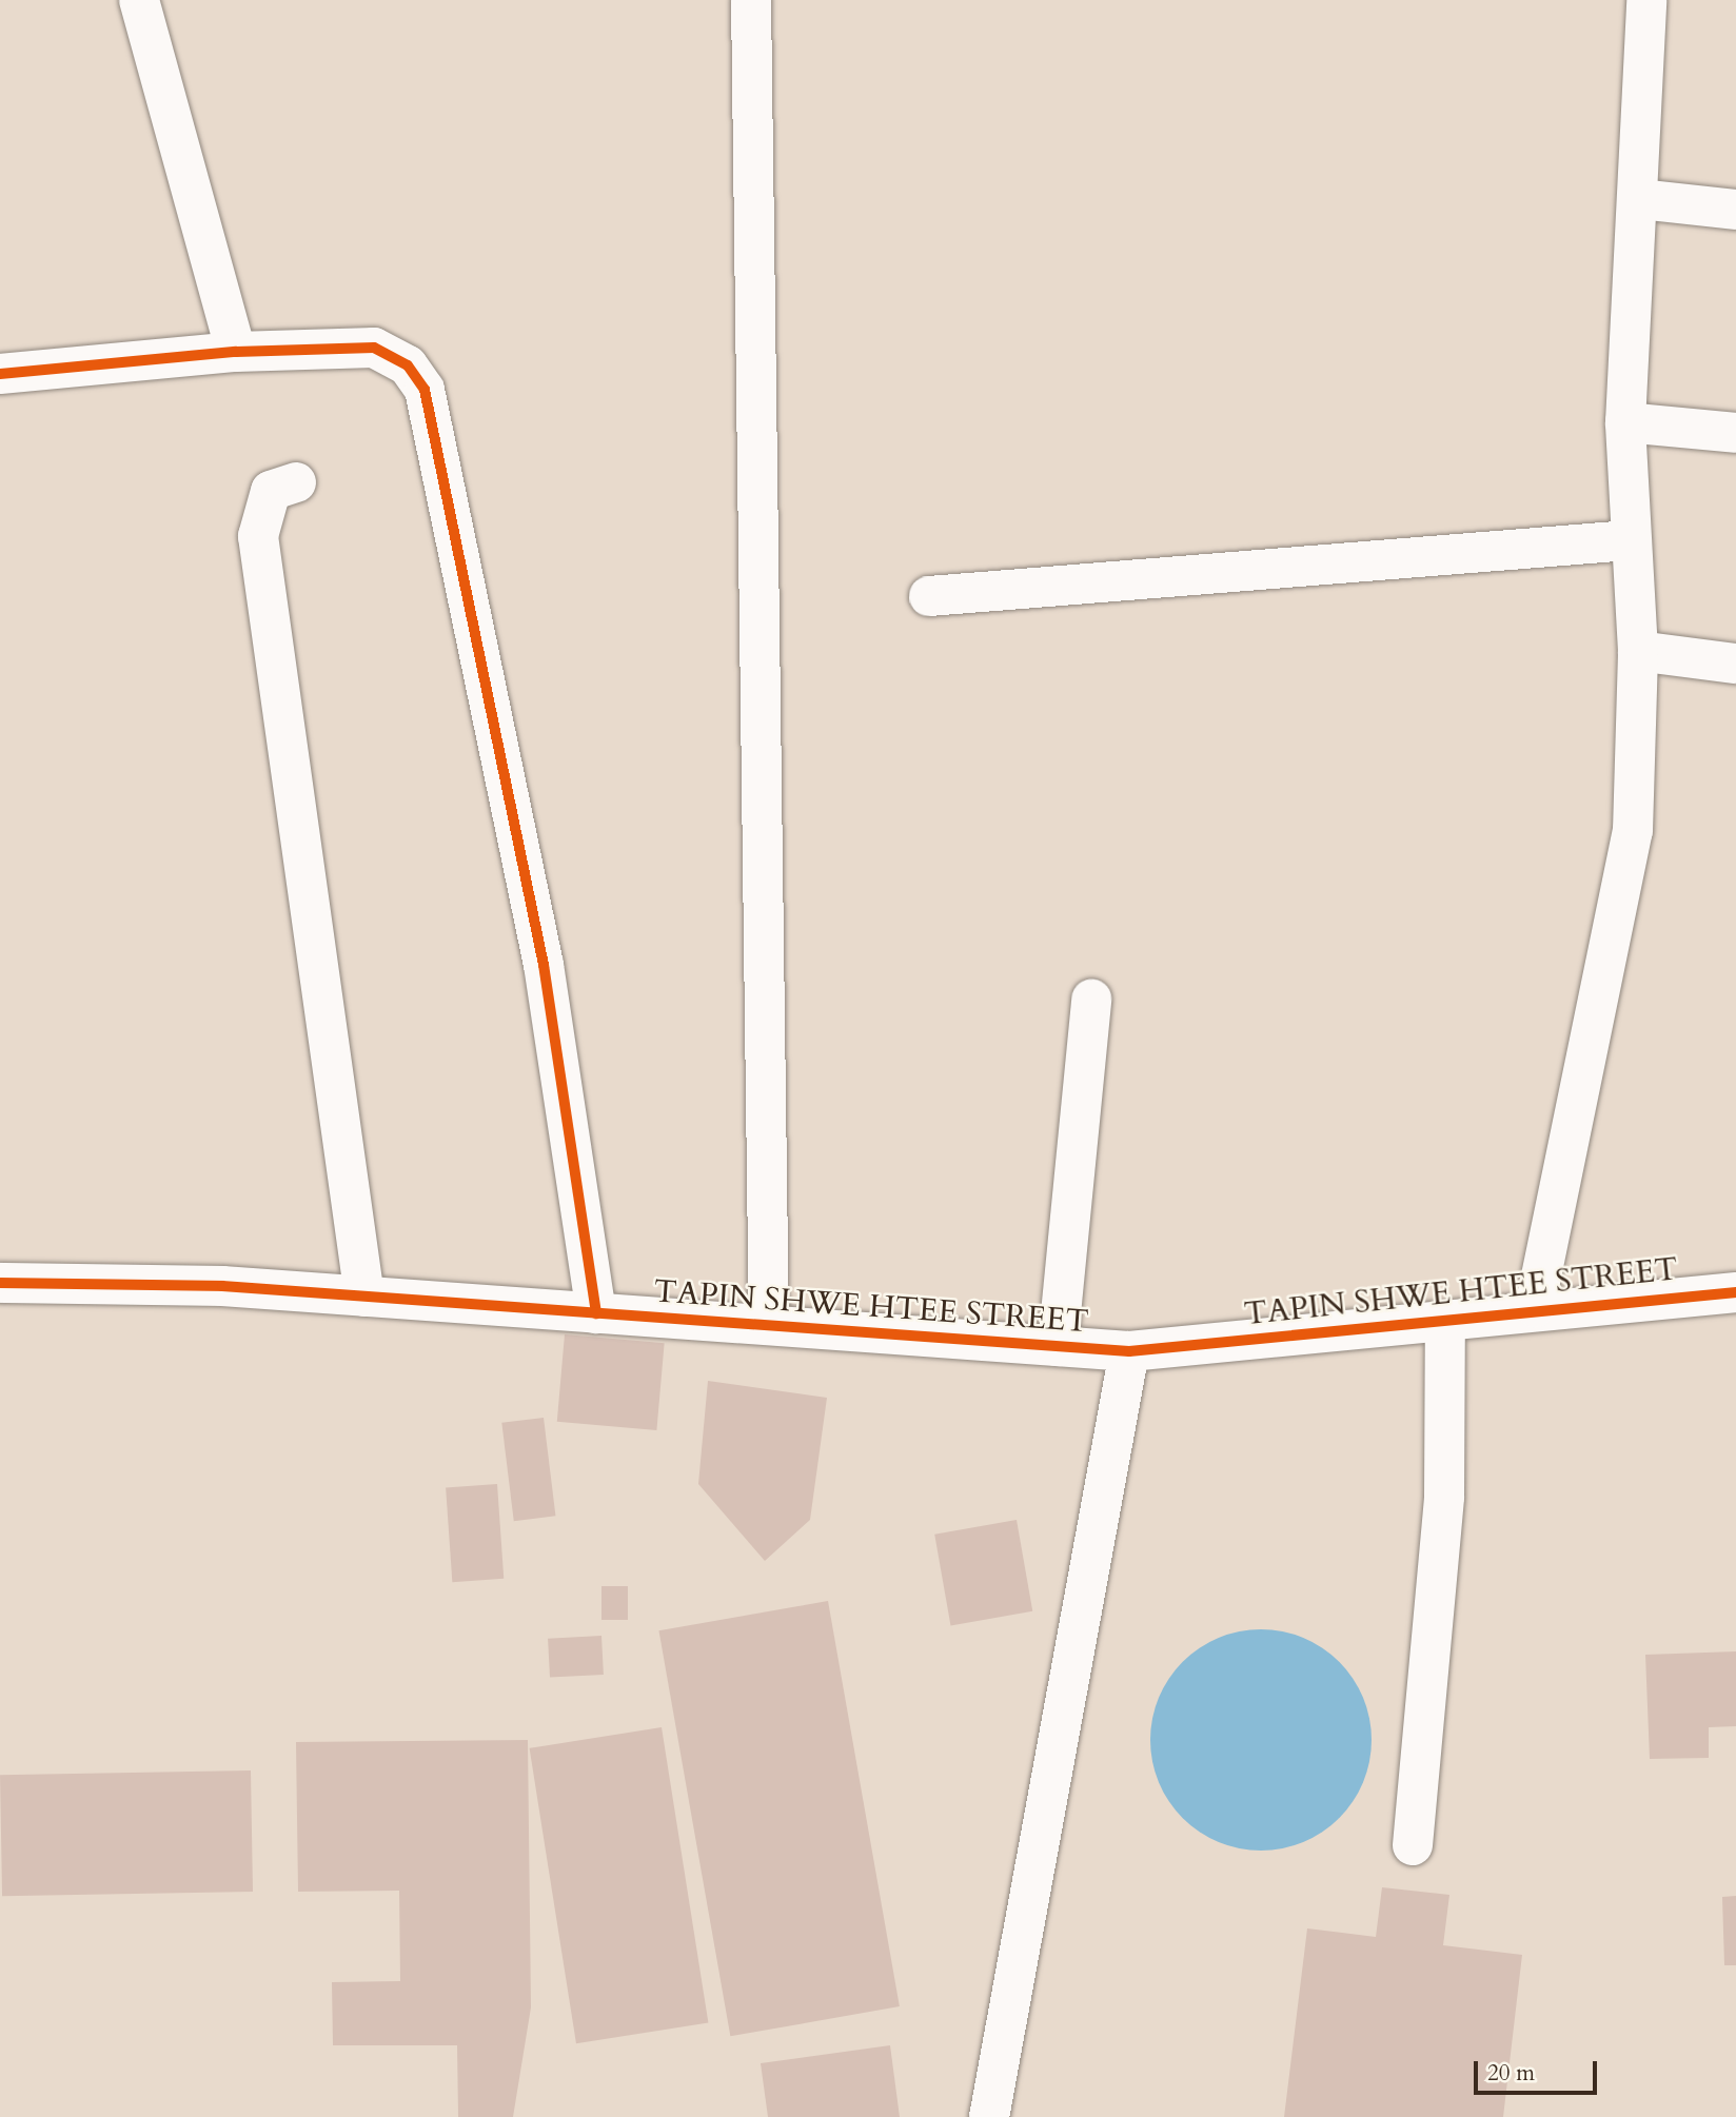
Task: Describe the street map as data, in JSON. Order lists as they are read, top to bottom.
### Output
{
  "streets": {
    "street": ["TAPIN SHWE HTEE STREET"]
  },
  "scale_bar": "20 m"
}
